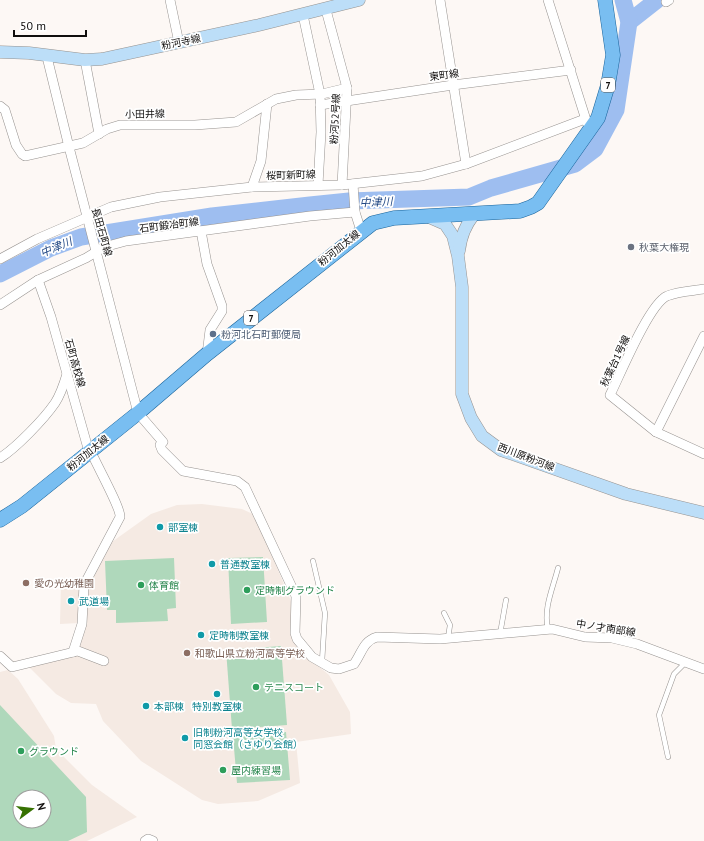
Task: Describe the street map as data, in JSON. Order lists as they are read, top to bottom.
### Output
{
  "streets": {
    "main road": [
      "粉河寺線",
      "7",
      "粉河加太線",
      "西川原粉河線"
    ],
    "street": [
      "東町線",
      "小田井線",
      "粉河52号線",
      "桜町新町線",
      "石町鍛冶町線",
      "長田石町線",
      "秋葉台1号線",
      "石町高校線",
      "中ノ才南部線"
    ]
  },
  "crossings": [
    ["粉河寺線", "粉河52号線"],
    ["粉河寺線", "長田石町線"],
    ["東町線", "粉河52号線"],
    ["小田井線", "粉河52号線"],
    ["小田井線", "長田石町線"],
    ["粉河52号線", "桜町新町線"],
    ["桜町新町線", "長田石町線"],
    ["桜町新町線", "粉河加太線"],
    ["石町鍛冶町線", "長田石町線"],
    ["石町鍛冶町線", "石町高校線"],
    ["長田石町線", "粉河加太線"],
    ["長田石町線", "中ノ才南部線"],
    ["粉河加太線", "石町高校線"],
    ["粉河加太線", "西川原粉河線"],
    ["粉河加太線", "中ノ才南部線"]
  ],
  "water": ["中津川"],
  "places": [
    "秋葉大権現",
    "粉河北石町郵便局",
    "部室棟",
    "普通教室棟",
    "愛の光幼稚園",
    "体育館",
    "定時制グラウンド",
    "武道場",
    "定時制教室棟",
    "和歌山県立粉河高等学校",
    "テニスコート",
    "特別教室棟",
    "本部棟",
    "旧制粉河高等女学校 同窓会館（さゆり会館）",
    "グラウンド",
    "屋内練習場"
  ],
  "scale_bar": "50 m",
  "north": "right"
}
